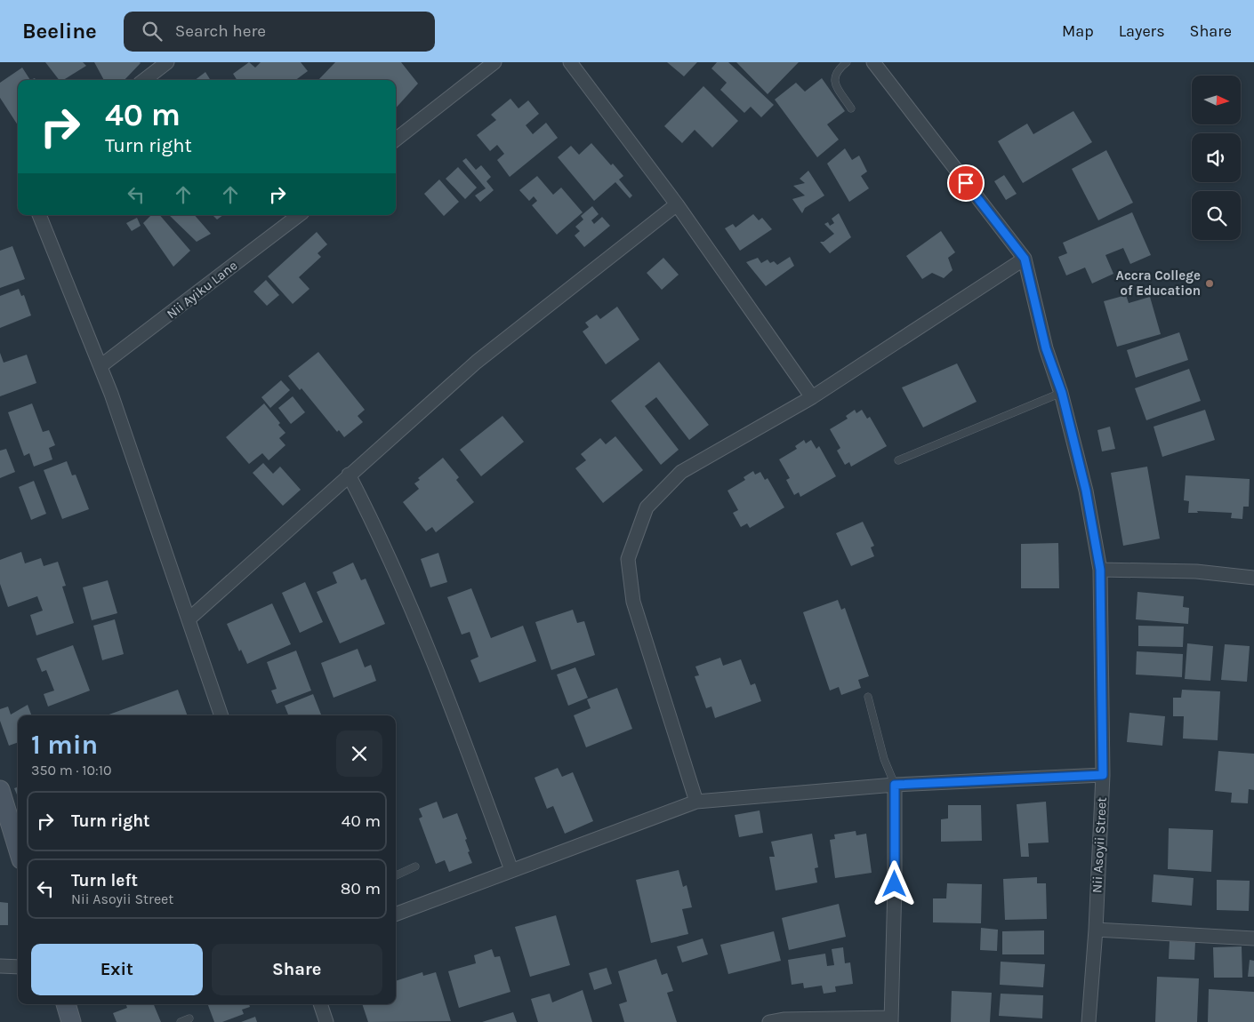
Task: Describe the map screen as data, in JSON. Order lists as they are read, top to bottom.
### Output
{
  "streets": {
    "street": ["Nii Ayiku Lane", "Nii Asoyii Street"]
  },
  "places": ["Accra College of Education"],
  "north": "right",
  "page": {
    "header": "Beeline",
    "search": "Search here",
    "nav": ["Map", "Layers", "Share"],
    "turn": ["40 m", "Turn right"],
    "heading": ["1 min", "350 m · 10:10"],
    "list": [
      {
        "name": "Turn right",
        "value": "40 m"
      },
      {
        "name": "Turn left",
        "note": "Nii Asoyii Street",
        "value": "80 m"
      }
    ],
    "buttons": ["Exit", "Share"]
  }
}
